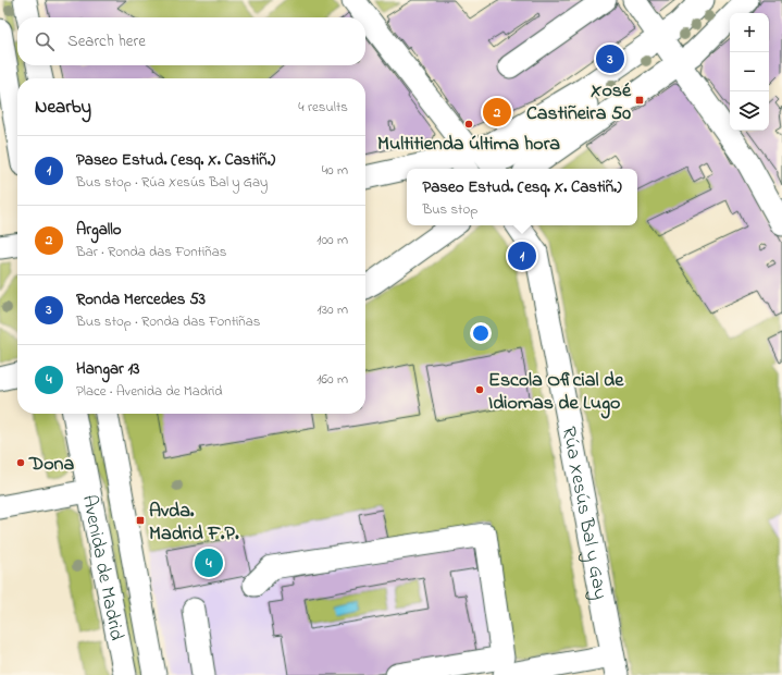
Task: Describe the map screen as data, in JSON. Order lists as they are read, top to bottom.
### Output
{
  "streets": {
    "street": ["Rúa Xesús Bal y Gay", "Avenida de Madrid"]
  },
  "places": {
    "transit": ["Xosé Castiñeira 50", "Avda. Madrid F.P."],
    "other": ["Multitienda última hora", "Escola Oficial de Idiomas de Lugo", "Dona"]
  },
  "page": {
    "map_buttons": ["+", "−"],
    "search": "Search here",
    "pins": [
      "3",
      "2",
      "1",
      "4"
    ],
    "heading": ["Nearby", "4 results"],
    "list": [
      {
        "mark": "1",
        "name": "Paseo Estud. (esq. X. Castiñ.)",
        "note": "Bus stop · Rúa Xesús Bal y Gay",
        "value": "40 m"
      },
      {
        "mark": "2",
        "name": "Argallo",
        "note": "Bar · Ronda das Fontiñas",
        "value": "100 m"
      },
      {
        "mark": "3",
        "name": "Ronda Mercedes 53",
        "note": "Bus stop · Ronda das Fontiñas",
        "value": "130 m"
      },
      {
        "mark": "4",
        "name": "Hangar 13",
        "note": "Place · Avenida de Madrid",
        "value": "160 m"
      }
    ],
    "popup": ["Paseo Estud. (esq. X. Castiñ.)", "Bus stop"]
  }
}
